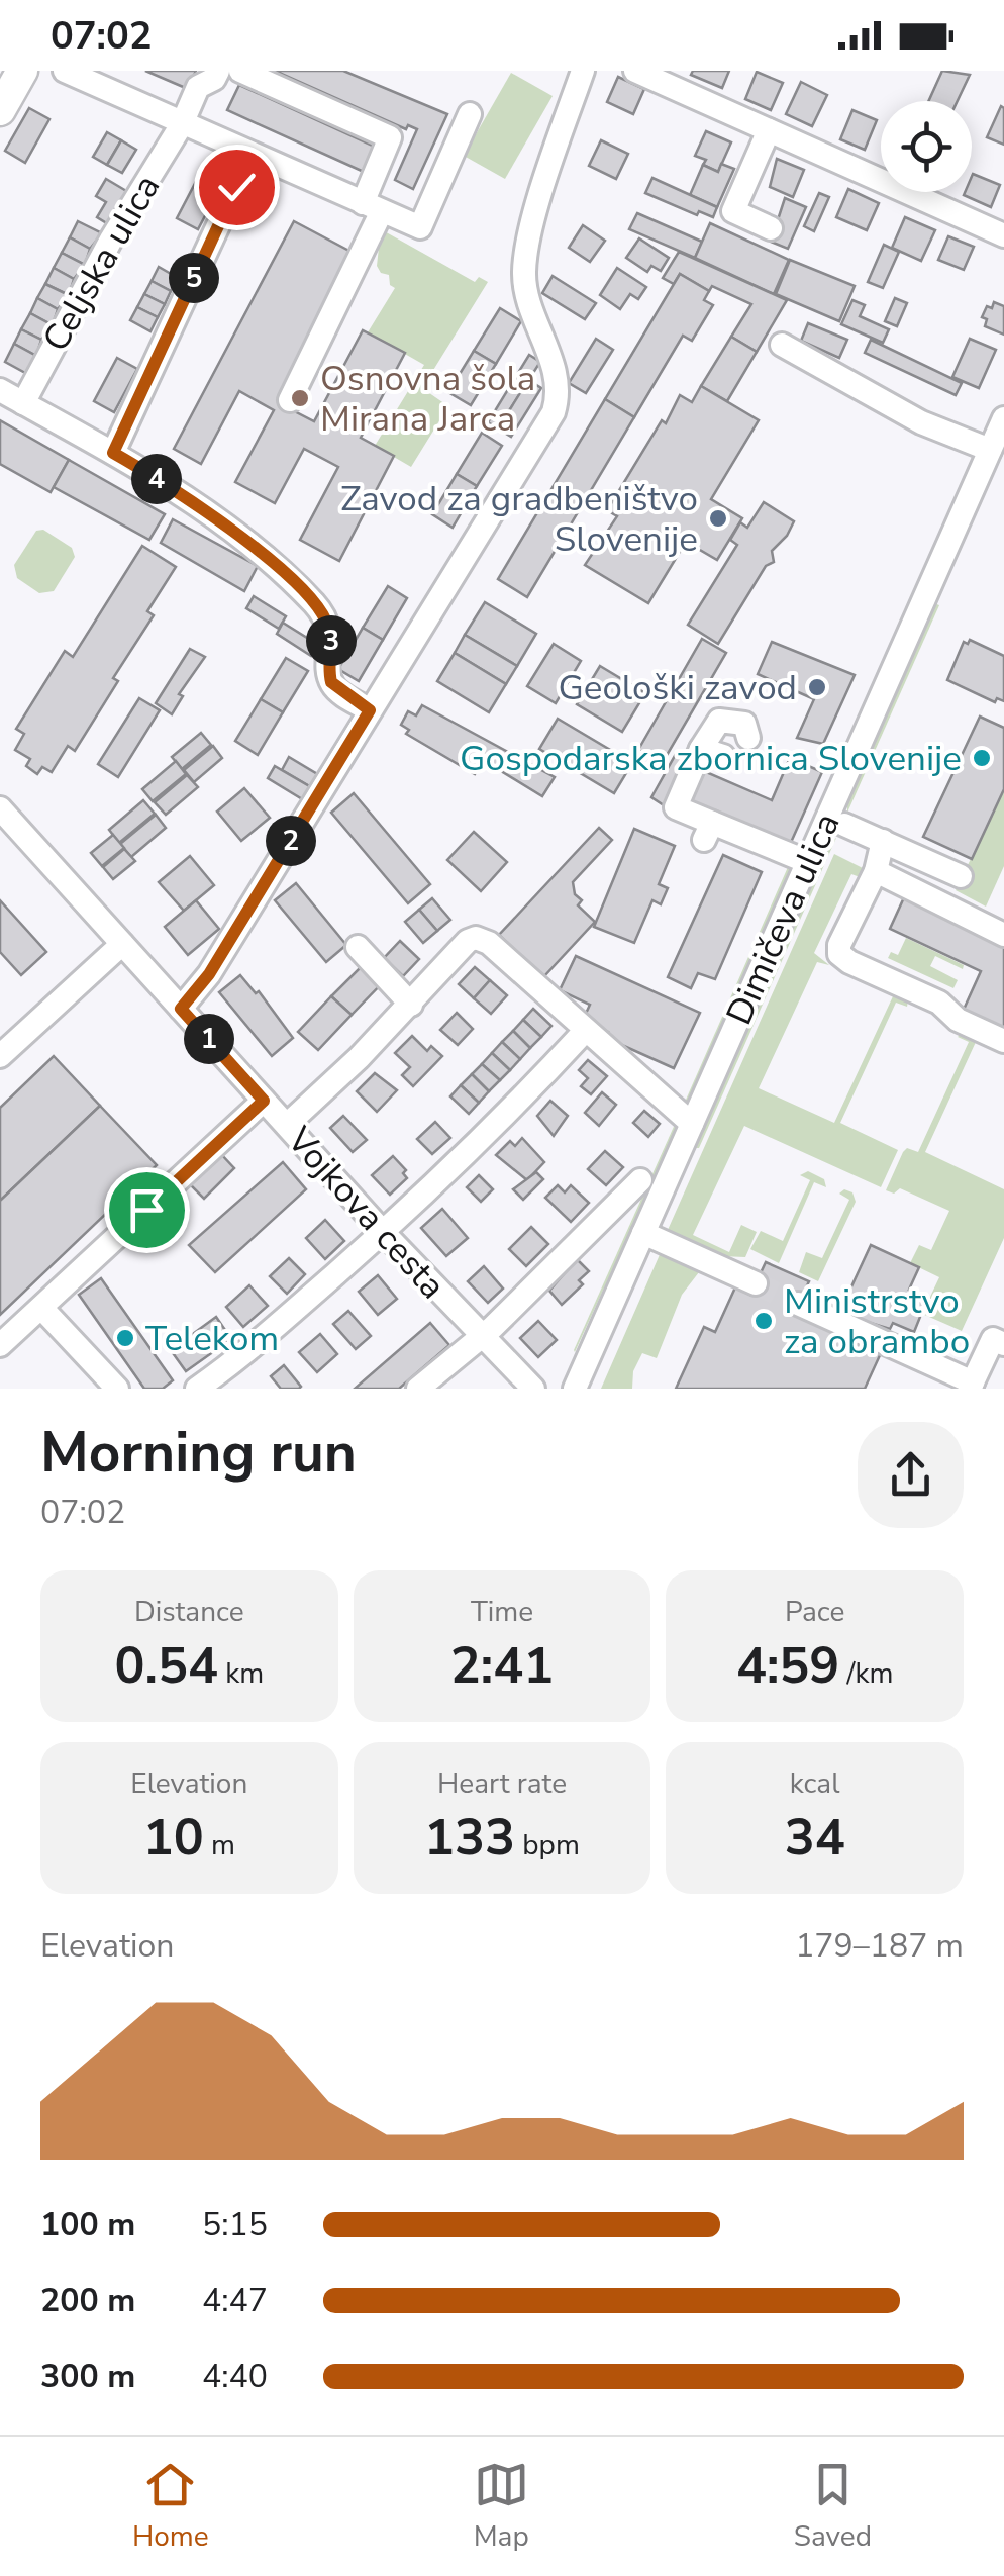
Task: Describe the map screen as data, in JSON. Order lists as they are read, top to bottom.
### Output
{
  "streets": {
    "street": ["Celjska ulica", "Dimičeva ulica", "Vojkova cesta"]
  },
  "places": [
    "Osnovna šola Mirana Jarca",
    "Zavod za gradbeništvo Slovenije",
    "Geološki zavod",
    "Gospodarska zbornica Slovenije",
    "Ministrstvo za obrambo",
    "Telekom"
  ],
  "page": {
    "status": "07:02",
    "pins": [
      "5",
      "4",
      "3",
      "2",
      "1"
    ],
    "heading": ["Morning run", "07:02"],
    "stats": [
      ["Distance", "0.54 km"],
      ["Time", "2:41"],
      ["Pace", "4:59 /km"],
      ["Elevation", "10 m"],
      ["Heart rate", "133 bpm"],
      ["kcal", "34"]
    ],
    "chart": ["Elevation", "179–187 m"],
    "list": [
      {
        "name": "100 m",
        "note": "5:15"
      },
      {
        "name": "200 m",
        "note": "4:47"
      },
      {
        "name": "300 m",
        "note": "4:40"
      }
    ],
    "tabs": ["Home", "Map", "Saved"]
  }
}
